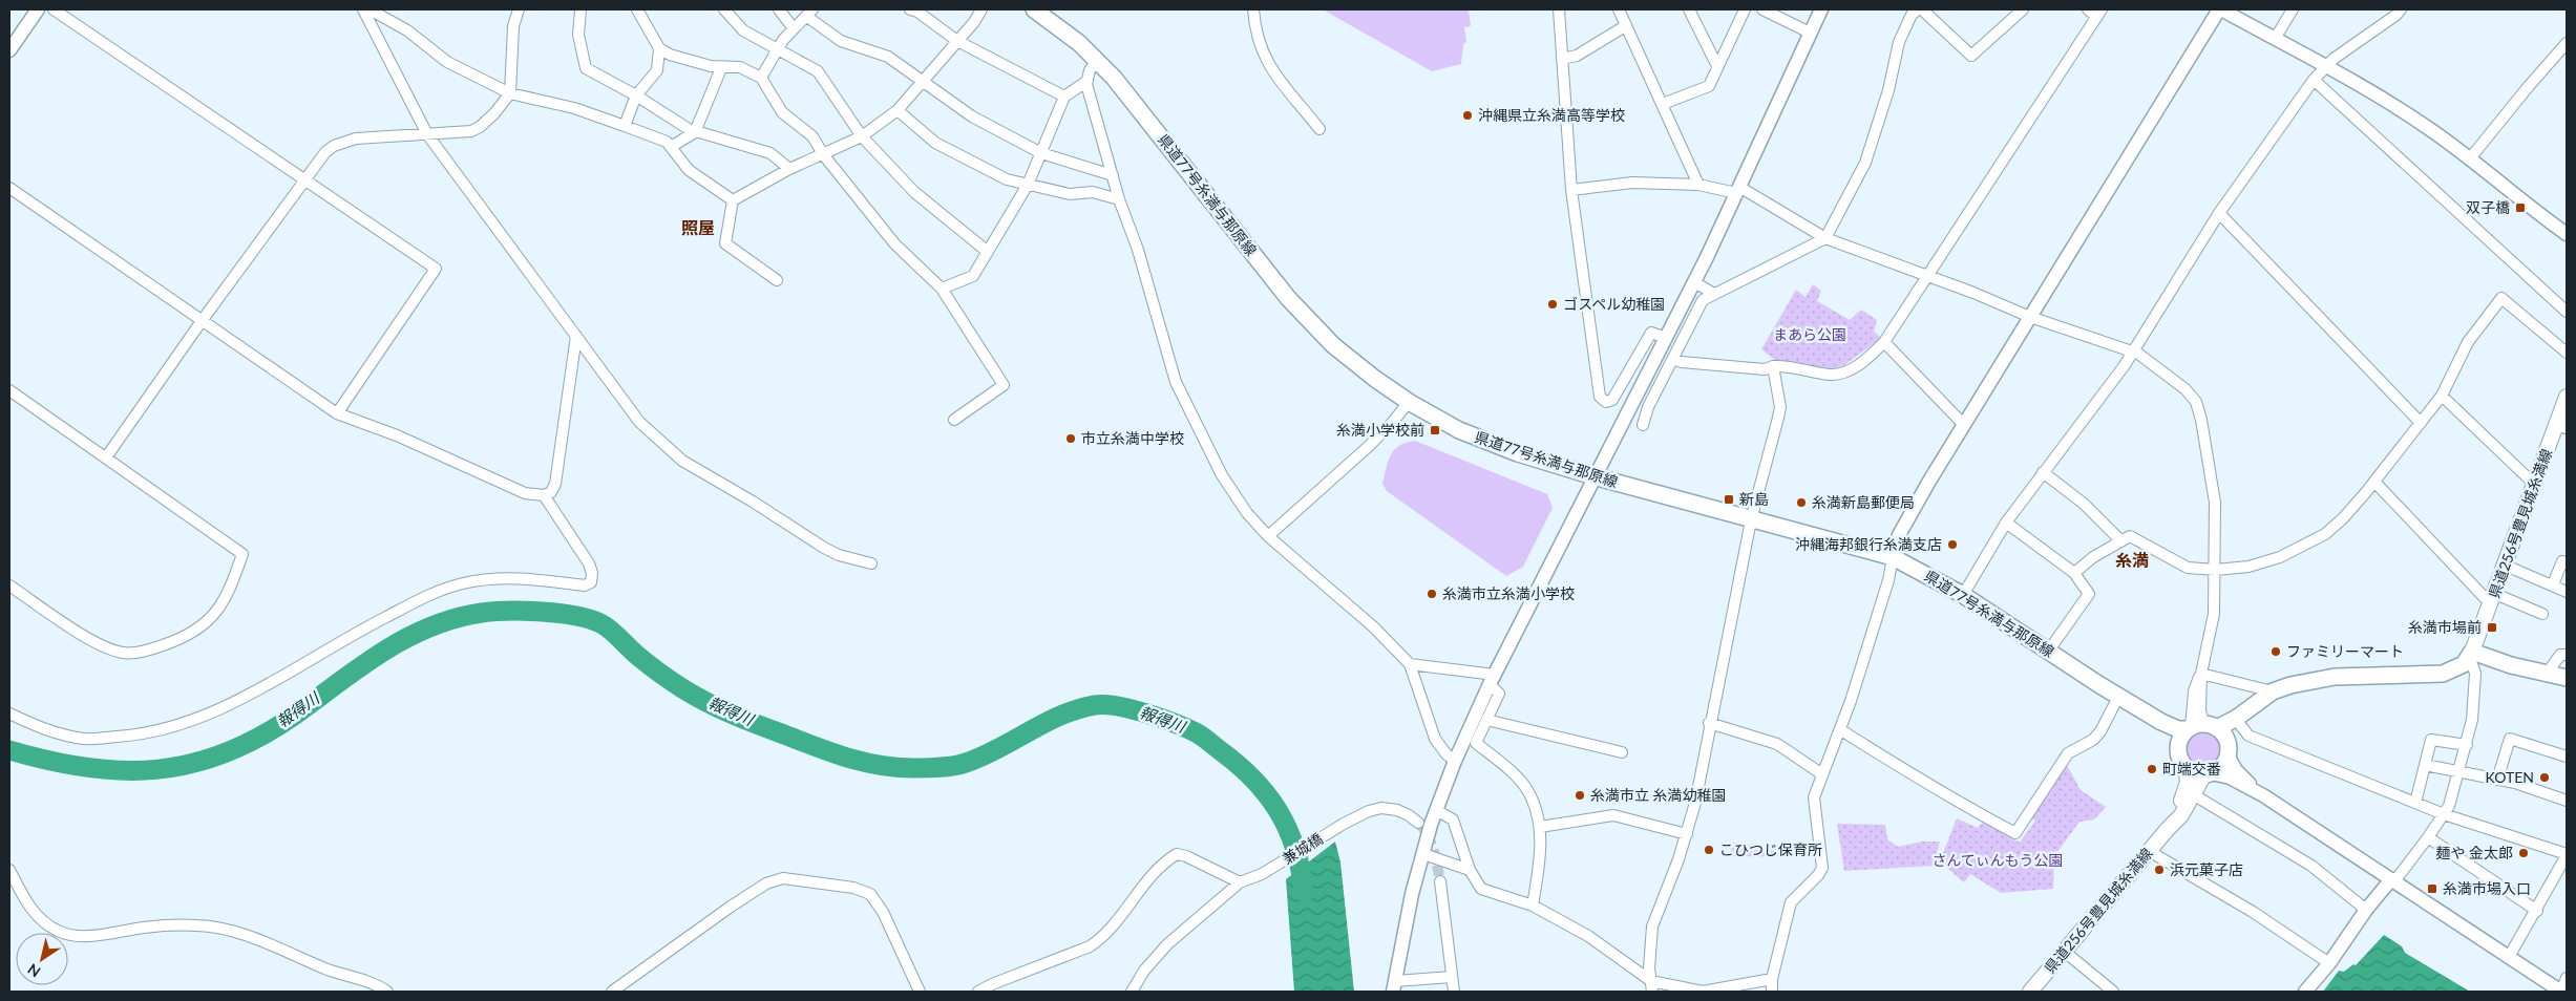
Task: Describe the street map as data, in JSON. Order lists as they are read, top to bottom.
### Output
{
  "streets": {
    "main road": ["県道77号糸満与那原線", "県道256号豊見城糸満線"],
    "street": ["兼城橋"]
  },
  "crossings": [
    ["県道77号糸満与那原線", "県道256号豊見城糸満線"]
  ],
  "districts": ["照屋", "糸満"],
  "water": ["報得川"],
  "parks": ["まあら公園", "さんてぃんもう公園"],
  "places": {
    "other": [
      "沖縄県立糸満高等学校",
      "ゴスペル幼稚園",
      "市立糸満中学校",
      "糸満新島郵便局",
      "沖縄海邦銀行糸満支店",
      "糸満市立糸満小学校",
      "ファミリーマート",
      "町端交番",
      "KOTEN",
      "糸満市立 糸満幼稚園",
      "こひつじ保育所",
      "麺や 金太郎",
      "浜元菓子店"
    ],
    "transit": [
      "双子橋",
      "糸満小学校前",
      "新島",
      "糸満市場前",
      "糸満市場入口"
    ]
  },
  "north": "bottom left"
}
